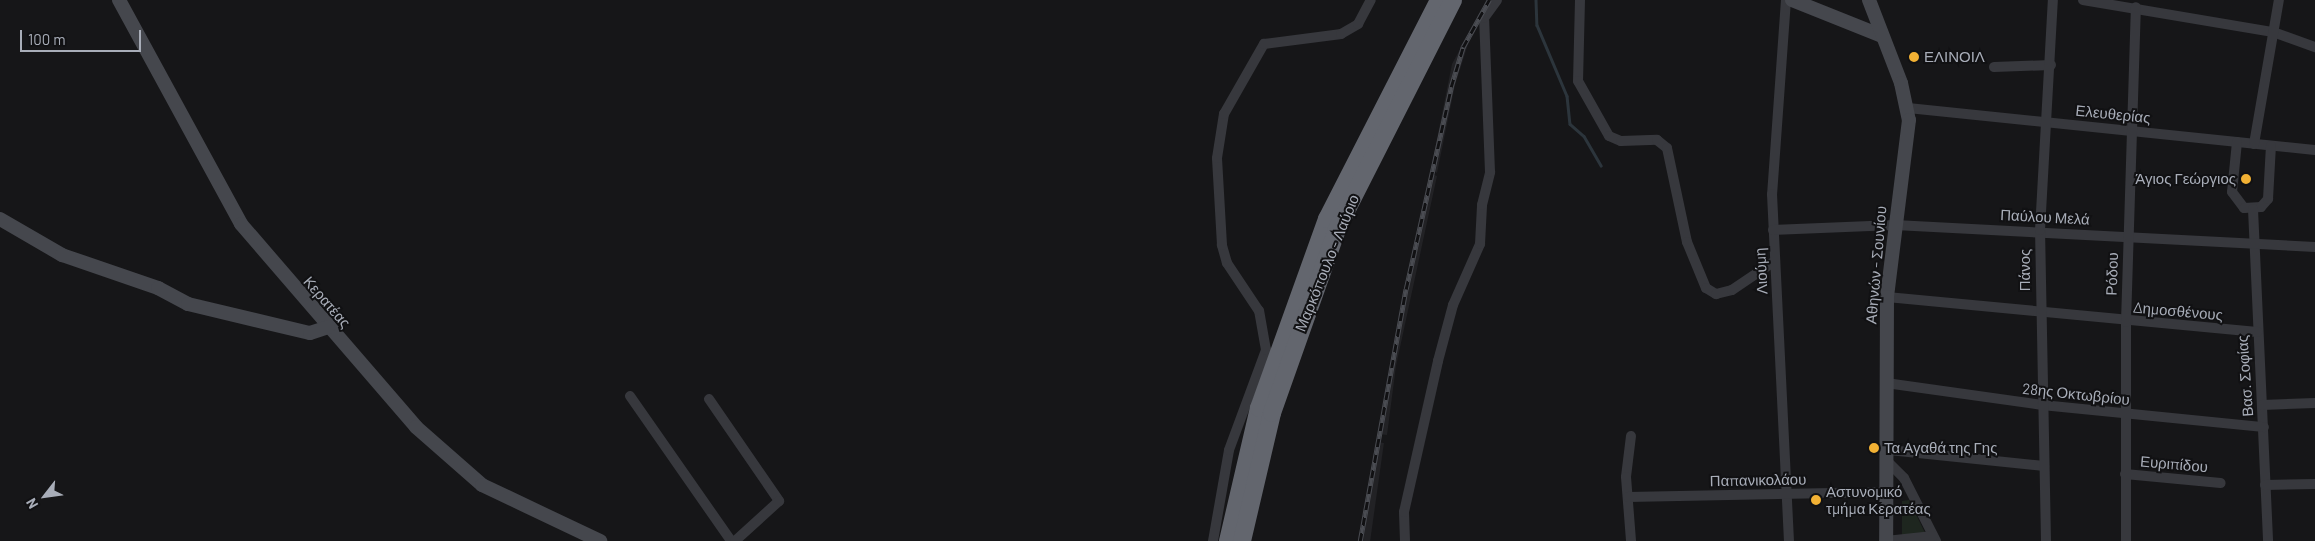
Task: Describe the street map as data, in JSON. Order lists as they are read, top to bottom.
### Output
{
  "streets": {
    "highway": ["Μαρκόπουλο - Λαύριο"],
    "main road": ["Αθηνών - Σουνίου", "Κερατέας"],
    "street": [
      "Ελευθερίας",
      "Παύλου Μελά",
      "Πάνος",
      "Λιούμη",
      "Ρόδου",
      "Δημοσθένους",
      "Βασ. Σοφίας",
      "28ης Οκτωβρίου",
      "Ευριπίδου",
      "Παπανικολάου"
    ]
  },
  "crossings": [
    ["Ελευθερίας", "Αθηνών - Σουνίου"],
    ["Ελευθερίας", "Πάνος"],
    ["Ελευθερίας", "Ρόδου"],
    ["Παύλου Μελά", "Αθηνών - Σουνίου"],
    ["Παύλου Μελά", "Πάνος"],
    ["Παύλου Μελά", "Λιούμη"],
    ["Παύλου Μελά", "Ρόδου"],
    ["Παύλου Μελά", "Βασ. Σοφίας"],
    ["Αθηνών - Σουνίου", "Δημοσθένους"],
    ["Αθηνών - Σουνίου", "28ης Οκτωβρίου"],
    ["Αθηνών - Σουνίου", "Παπανικολάου"],
    ["Πάνος", "Δημοσθένους"],
    ["Πάνος", "28ης Οκτωβρίου"],
    ["Λιούμη", "Παπανικολάου"],
    ["Ρόδου", "Δημοσθένους"],
    ["Ρόδου", "28ης Οκτωβρίου"],
    ["Ρόδου", "Ευριπίδου"],
    ["Δημοσθένους", "Βασ. Σοφίας"],
    ["Βασ. Σοφίας", "28ης Οκτωβρίου"]
  ],
  "places": [
    "ΕΛΙΝΟΙΛ",
    "Άγιος Γεώργιος",
    "Τα Αγαθά της Γης",
    "Αστυνομικό τμήμα Κερατέας"
  ],
  "scale_bar": "100 m",
  "north": "bottom left"
}
